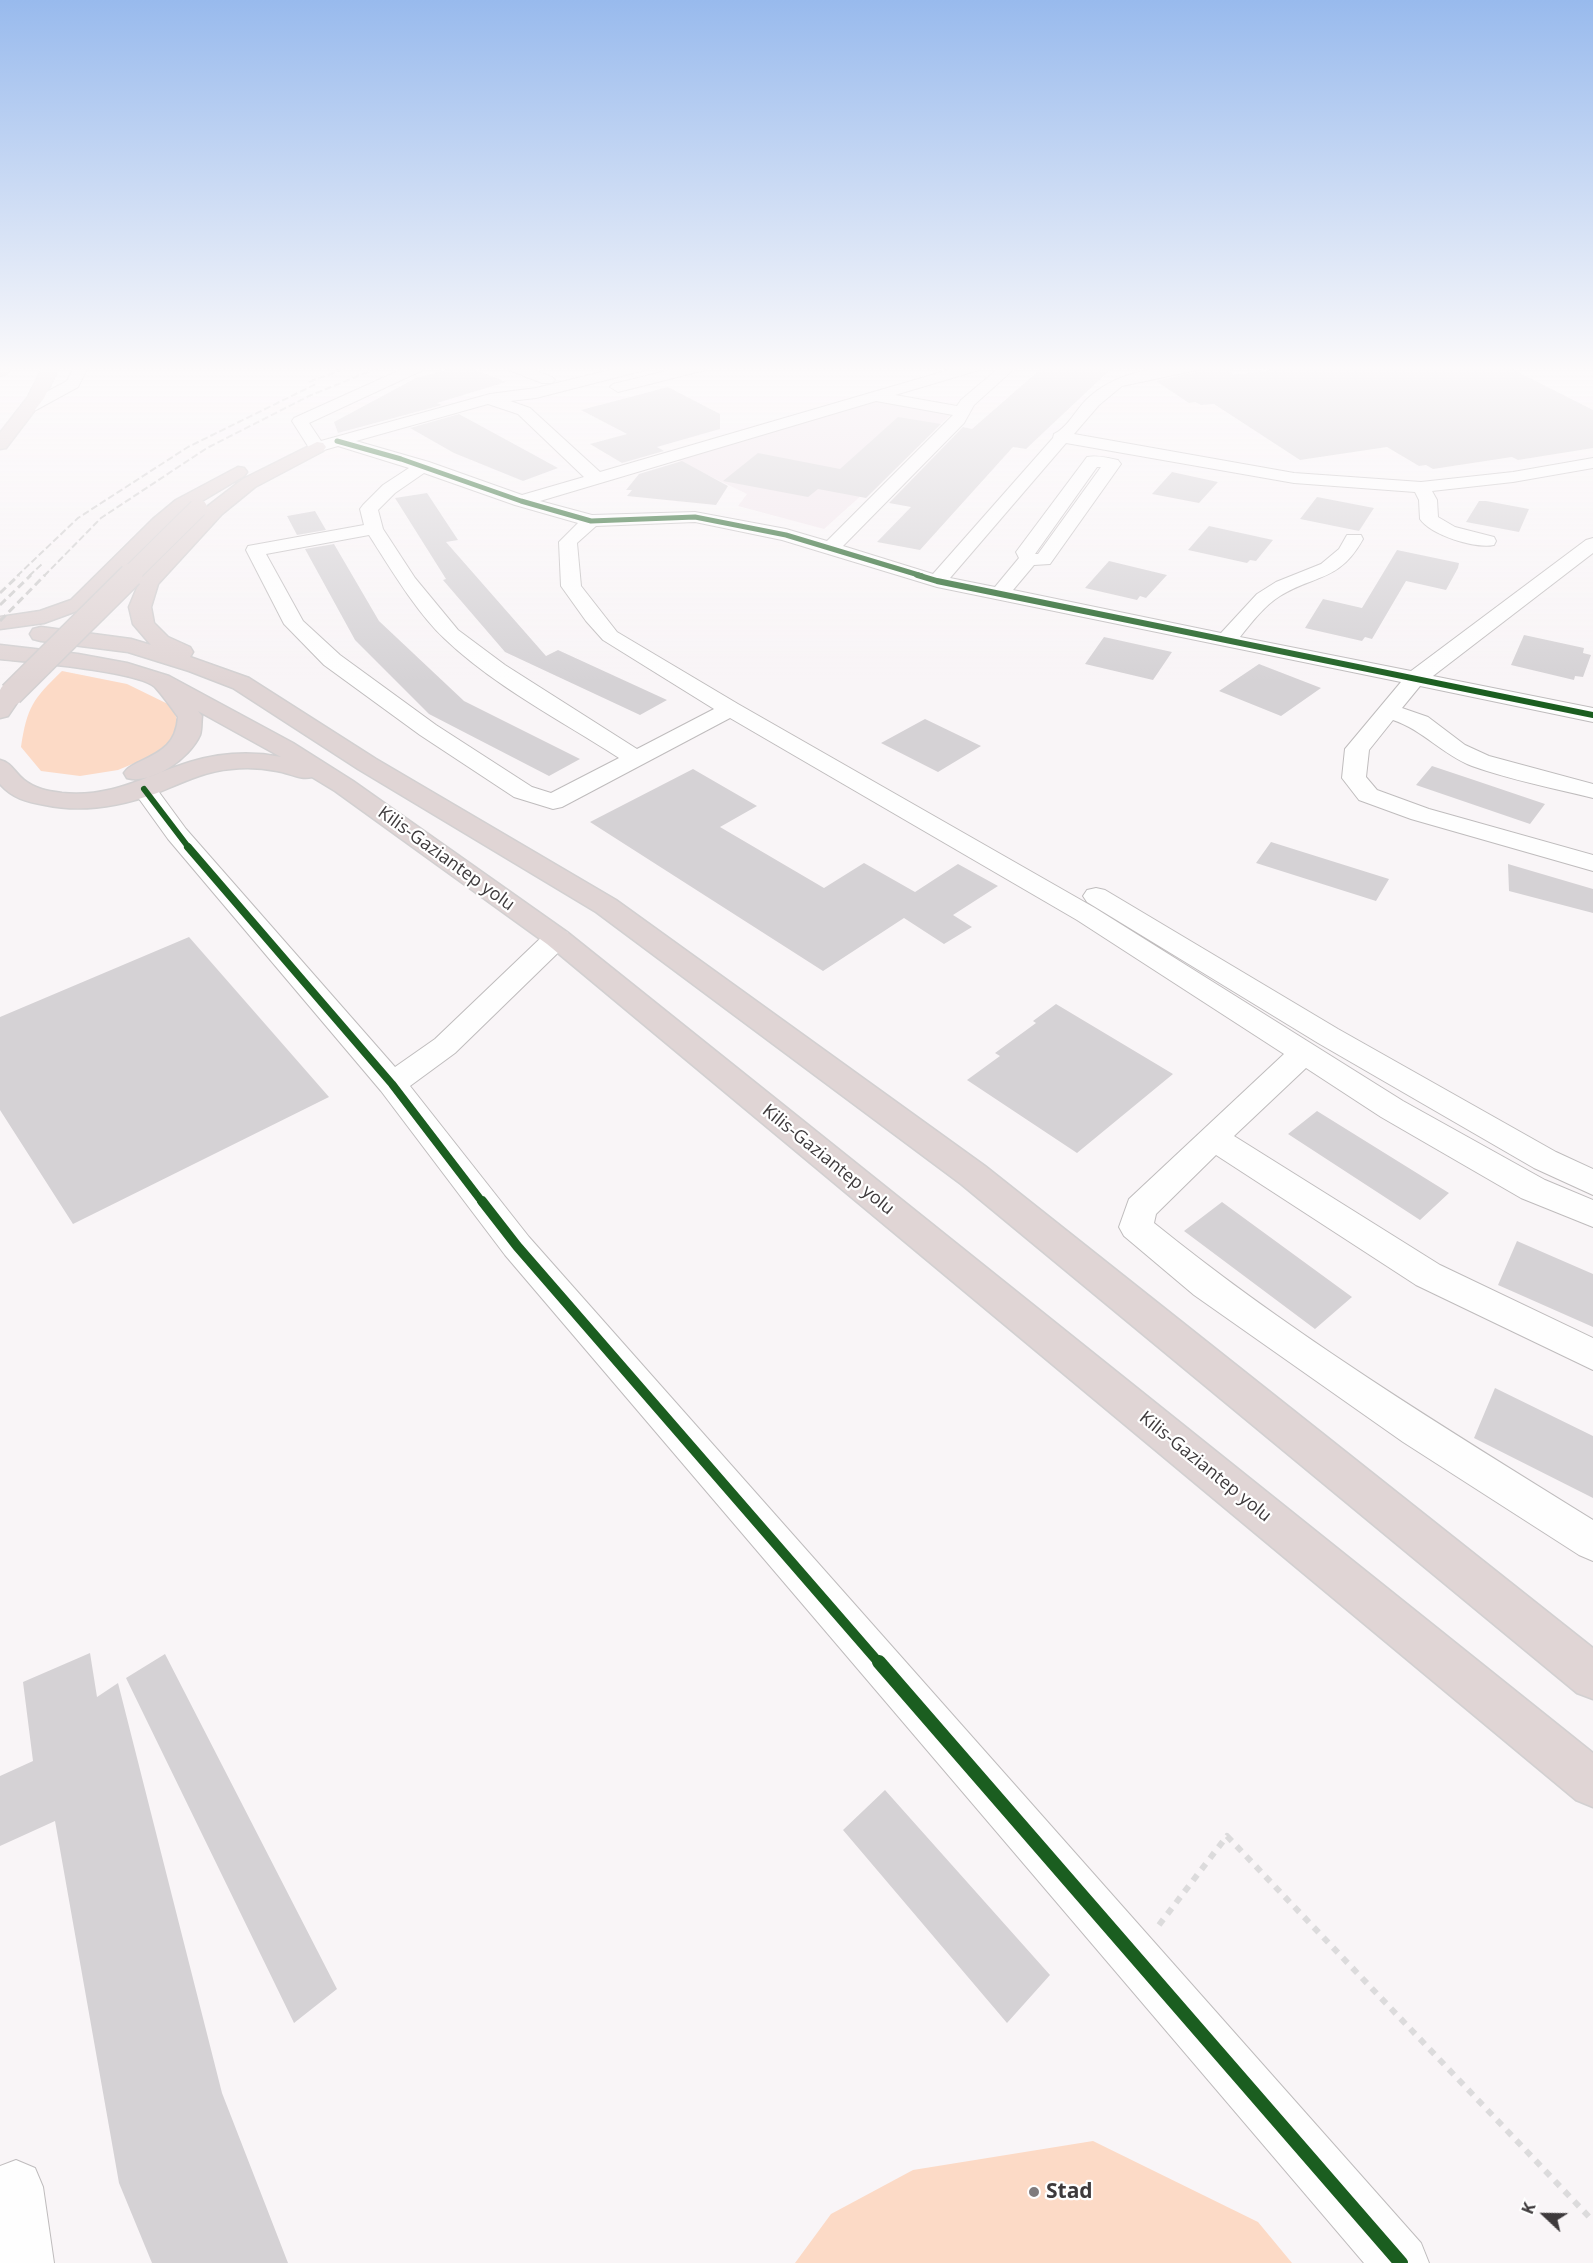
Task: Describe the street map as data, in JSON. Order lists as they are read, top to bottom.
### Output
{
  "streets": {
    "highway": ["Kilis-Gaziantep yolu"]
  },
  "places": ["Stad"],
  "north": "left"
}
